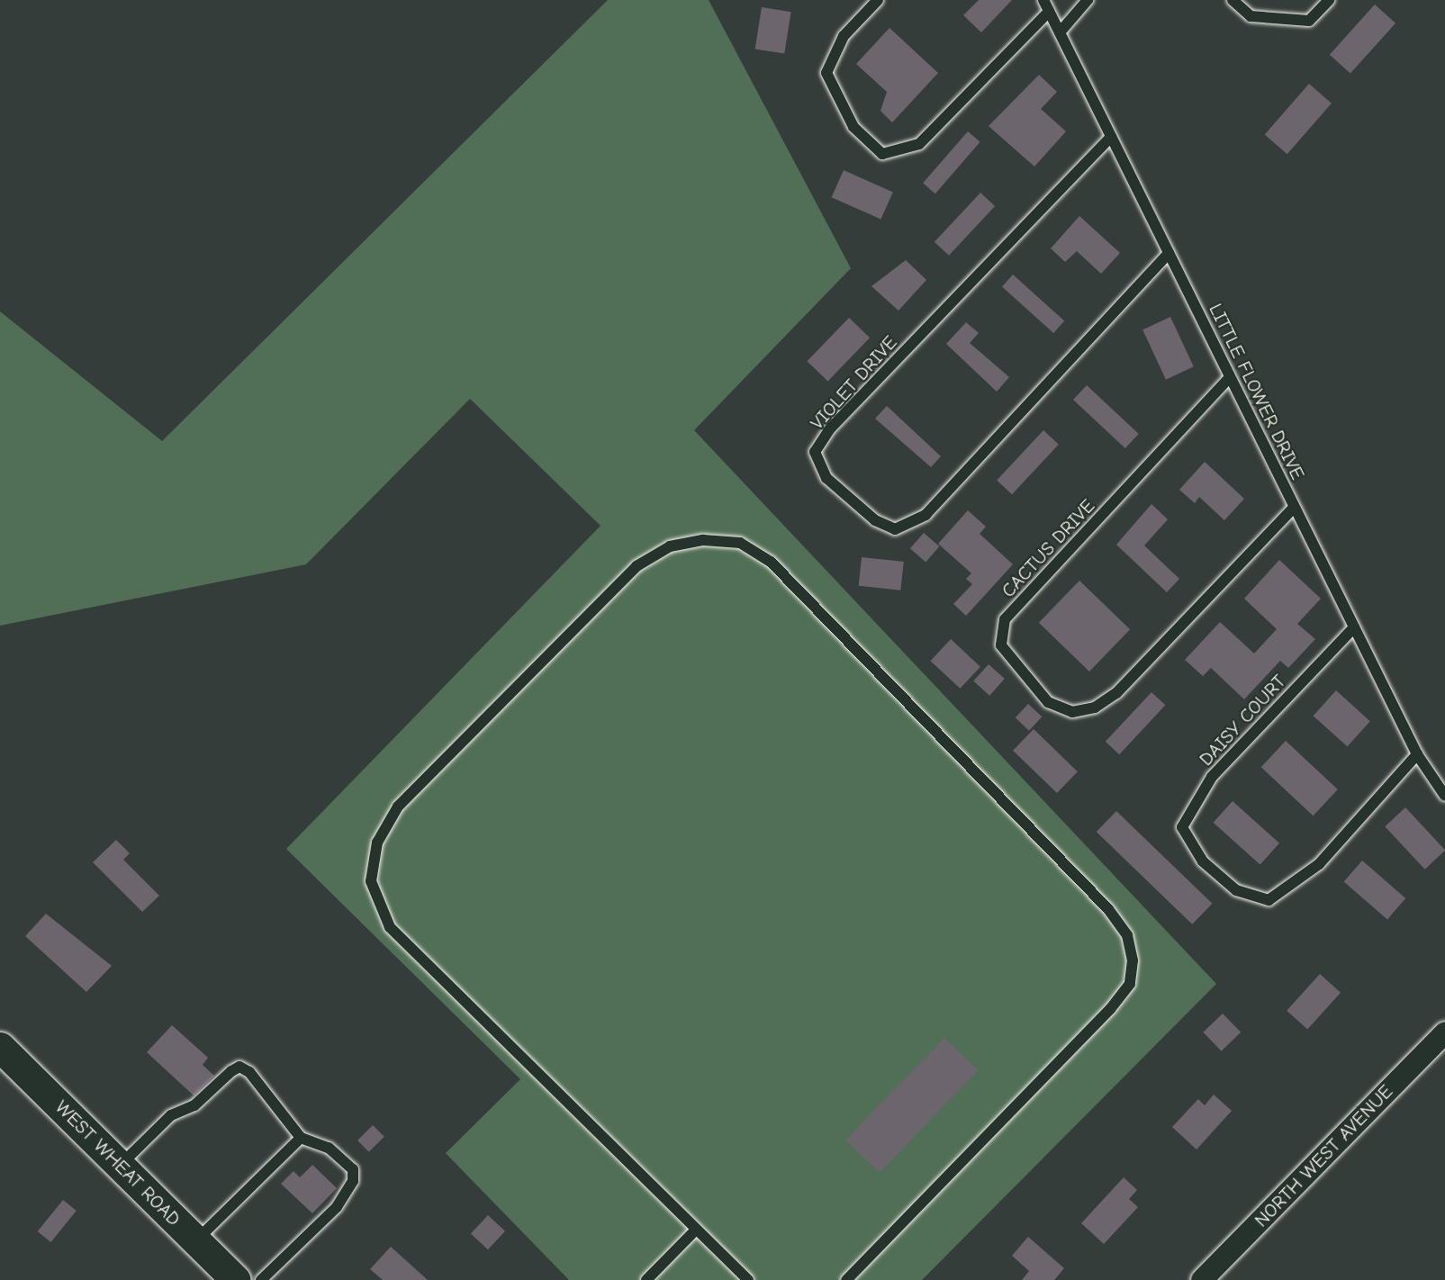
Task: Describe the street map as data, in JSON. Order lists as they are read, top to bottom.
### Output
{
  "streets": {
    "street": ["NORTH WEST AVENUE", "WEST WHEAT ROAD"],
    "lane": [
      "VIOLET DRIVE",
      "LITTLE FLOWER DRIVE",
      "CACTUS DRIVE",
      "DAISY COURT"
    ]
  },
  "crossings": [
    ["VIOLET DRIVE", "LITTLE FLOWER DRIVE"],
    ["LITTLE FLOWER DRIVE", "CACTUS DRIVE"],
    ["LITTLE FLOWER DRIVE", "DAISY COURT"]
  ]
}
